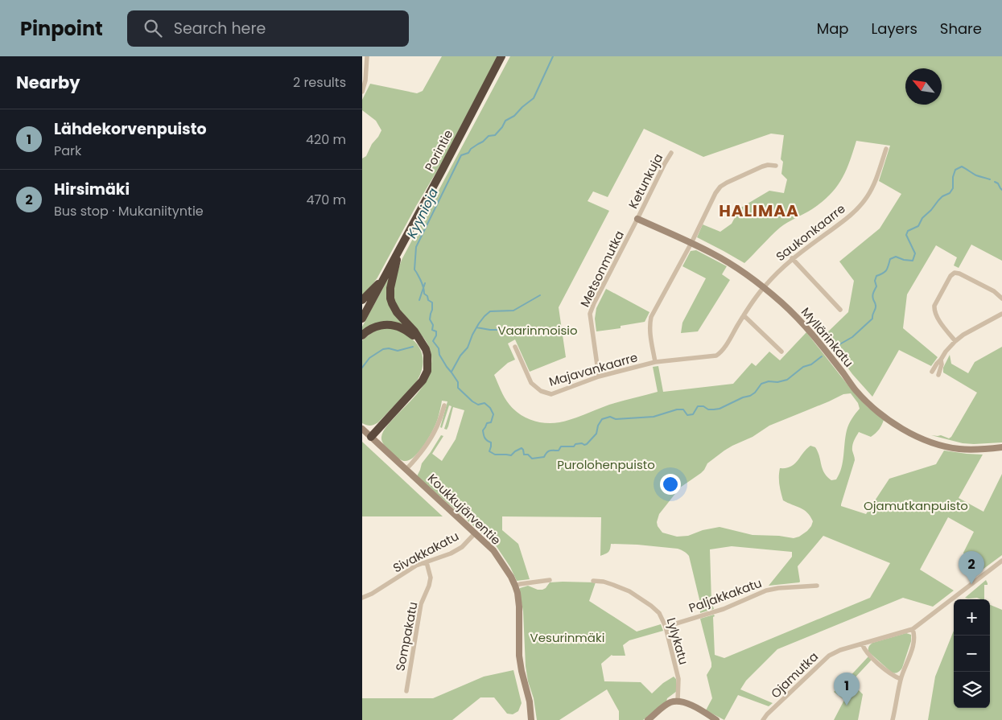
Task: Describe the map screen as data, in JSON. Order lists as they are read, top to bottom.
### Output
{
  "streets": {
    "highway": ["Porintie"],
    "street": [
      "Ketunkuja",
      "Saukonkaarre",
      "Metsonmutka",
      "Myllärinkatu",
      "Majavankaarre",
      "Koukkujärventie",
      "Sivakkakatu",
      "Paljakkakatu",
      "Sompakatu",
      "Lylykatu",
      "Ojamutka"
    ]
  },
  "crossings": [
    ["Ketunkuja", "Metsonmutka"],
    ["Ketunkuja", "Myllärinkatu"],
    ["Saukonkaarre", "Myllärinkatu"],
    ["Saukonkaarre", "Majavankaarre"],
    ["Metsonmutka", "Myllärinkatu"],
    ["Metsonmutka", "Majavankaarre"],
    ["Myllärinkatu", "Majavankaarre"],
    ["Koukkujärventie", "Sivakkakatu"],
    ["Sivakkakatu", "Sompakatu"],
    ["Paljakkakatu", "Lylykatu"]
  ],
  "districts": ["HALIMAA"],
  "water": ["Kyynioja"],
  "parks": [
    "Vaarinmoisio",
    "Purolohenpuisto",
    "Ojamutkanpuisto",
    "Vesurinmäki"
  ],
  "north": "top left",
  "page": {
    "header": "Pinpoint",
    "search": "Search here",
    "nav": ["Map", "Layers", "Share"],
    "heading": ["Nearby", "2 results"],
    "list": [
      {
        "mark": "1",
        "name": "Lähdekorvenpuisto",
        "note": "Park",
        "value": "420 m"
      },
      {
        "mark": "2",
        "name": "Hirsimäki",
        "note": "Bus stop · Mukaniityntie",
        "value": "470 m"
      }
    ],
    "pins": ["2", "1"],
    "map_buttons": ["+", "−"]
  }
}
